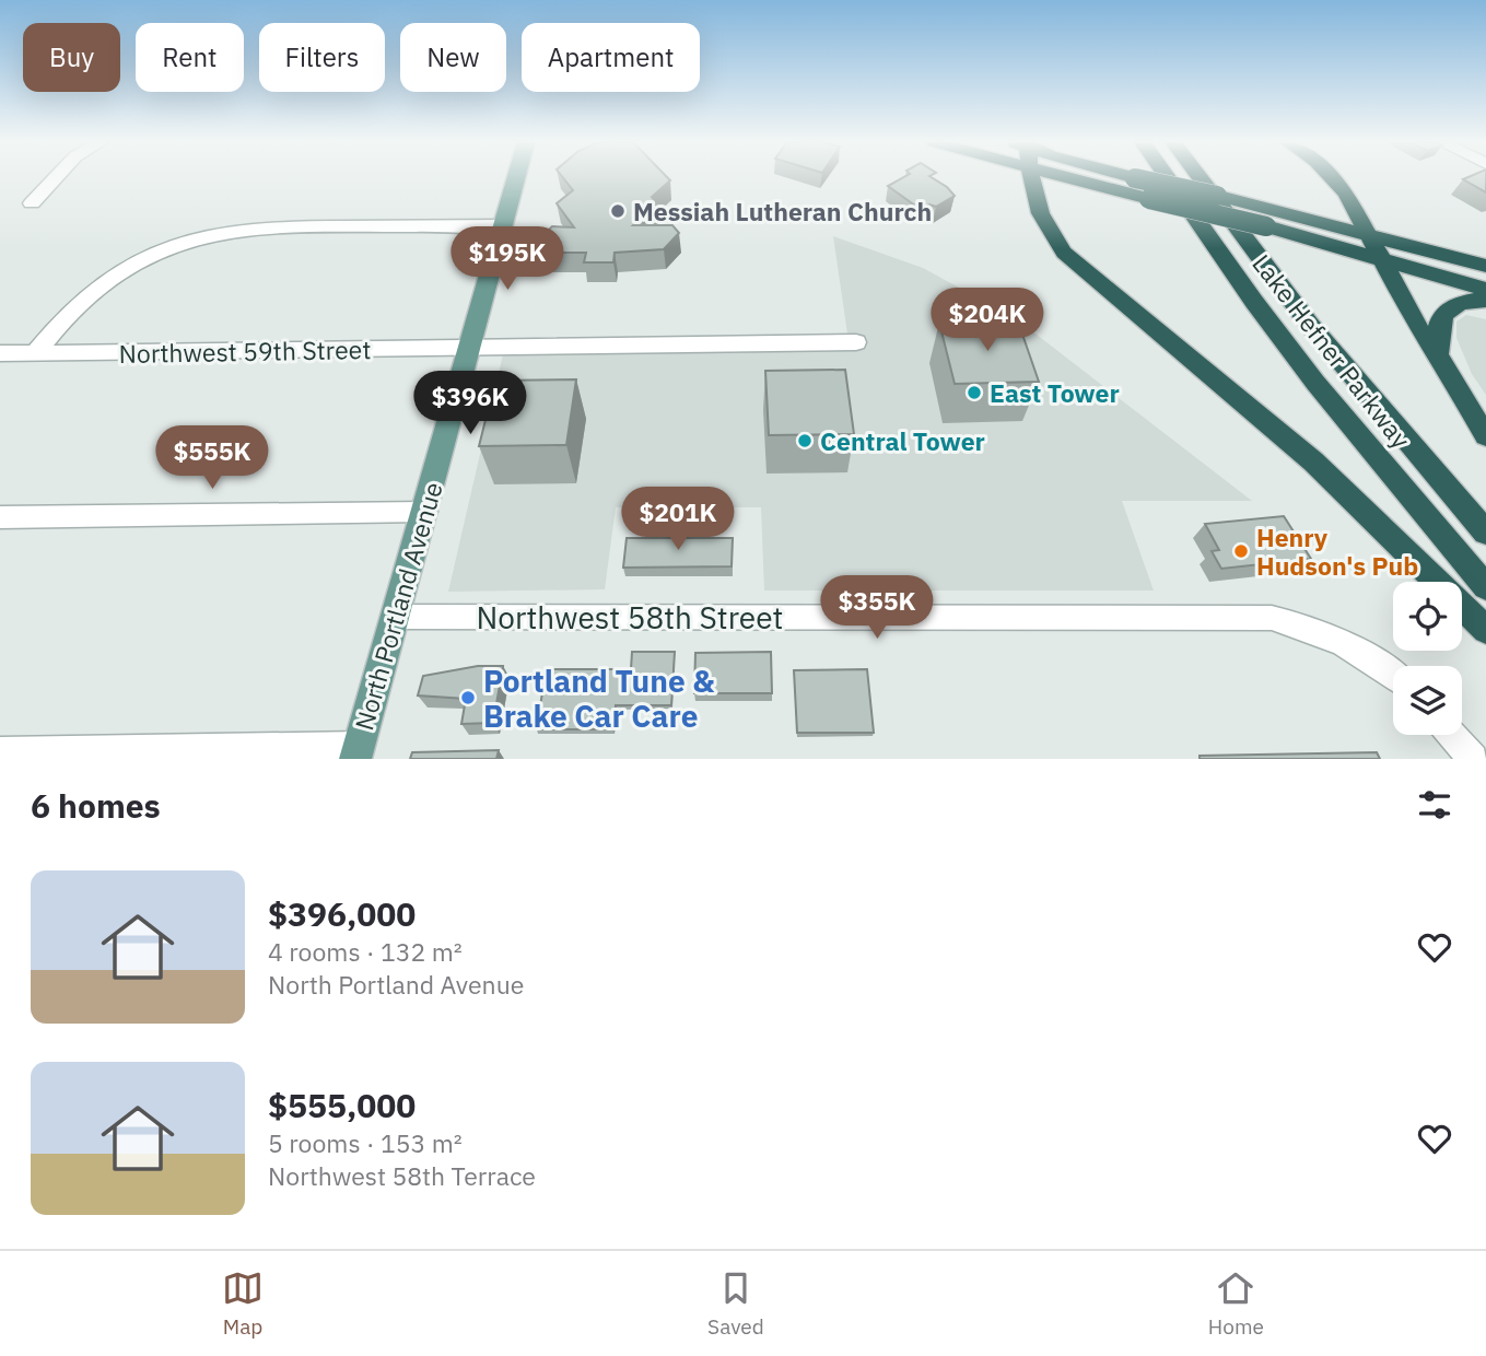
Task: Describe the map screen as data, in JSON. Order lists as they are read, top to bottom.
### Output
{
  "streets": {
    "highway": ["Lake Hefner Parkway"],
    "main road": ["North Portland Avenue"],
    "street": ["Northwest 59th Street", "Northwest 58th Street"]
  },
  "crossings": [
    ["Northwest 59th Street", "North Portland Avenue"],
    ["North Portland Avenue", "Northwest 58th Street"]
  ],
  "places": [
    "Messiah Lutheran Church",
    "East Tower",
    "Central Tower",
    "Henry Hudson's Pub",
    "Portland Tune & Brake Car Care"
  ],
  "page": {
    "chip": [
      "Buy",
      "Rent",
      "Filters",
      "New",
      "Apartment"
    ],
    "price": [
      "$195K",
      "$204K",
      "$396K",
      "$555K",
      "$201K",
      "$355K"
    ],
    "heading": "6 homes",
    "list": [
      {
        "name": "$396,000",
        "note": "4 rooms · 132 m² · North Portland Avenue"
      },
      {
        "name": "$555,000",
        "note": "5 rooms · 153 m² · Northwest 58th Terrace"
      }
    ],
    "tabs": ["Map", "Saved", "Home"]
  }
}
